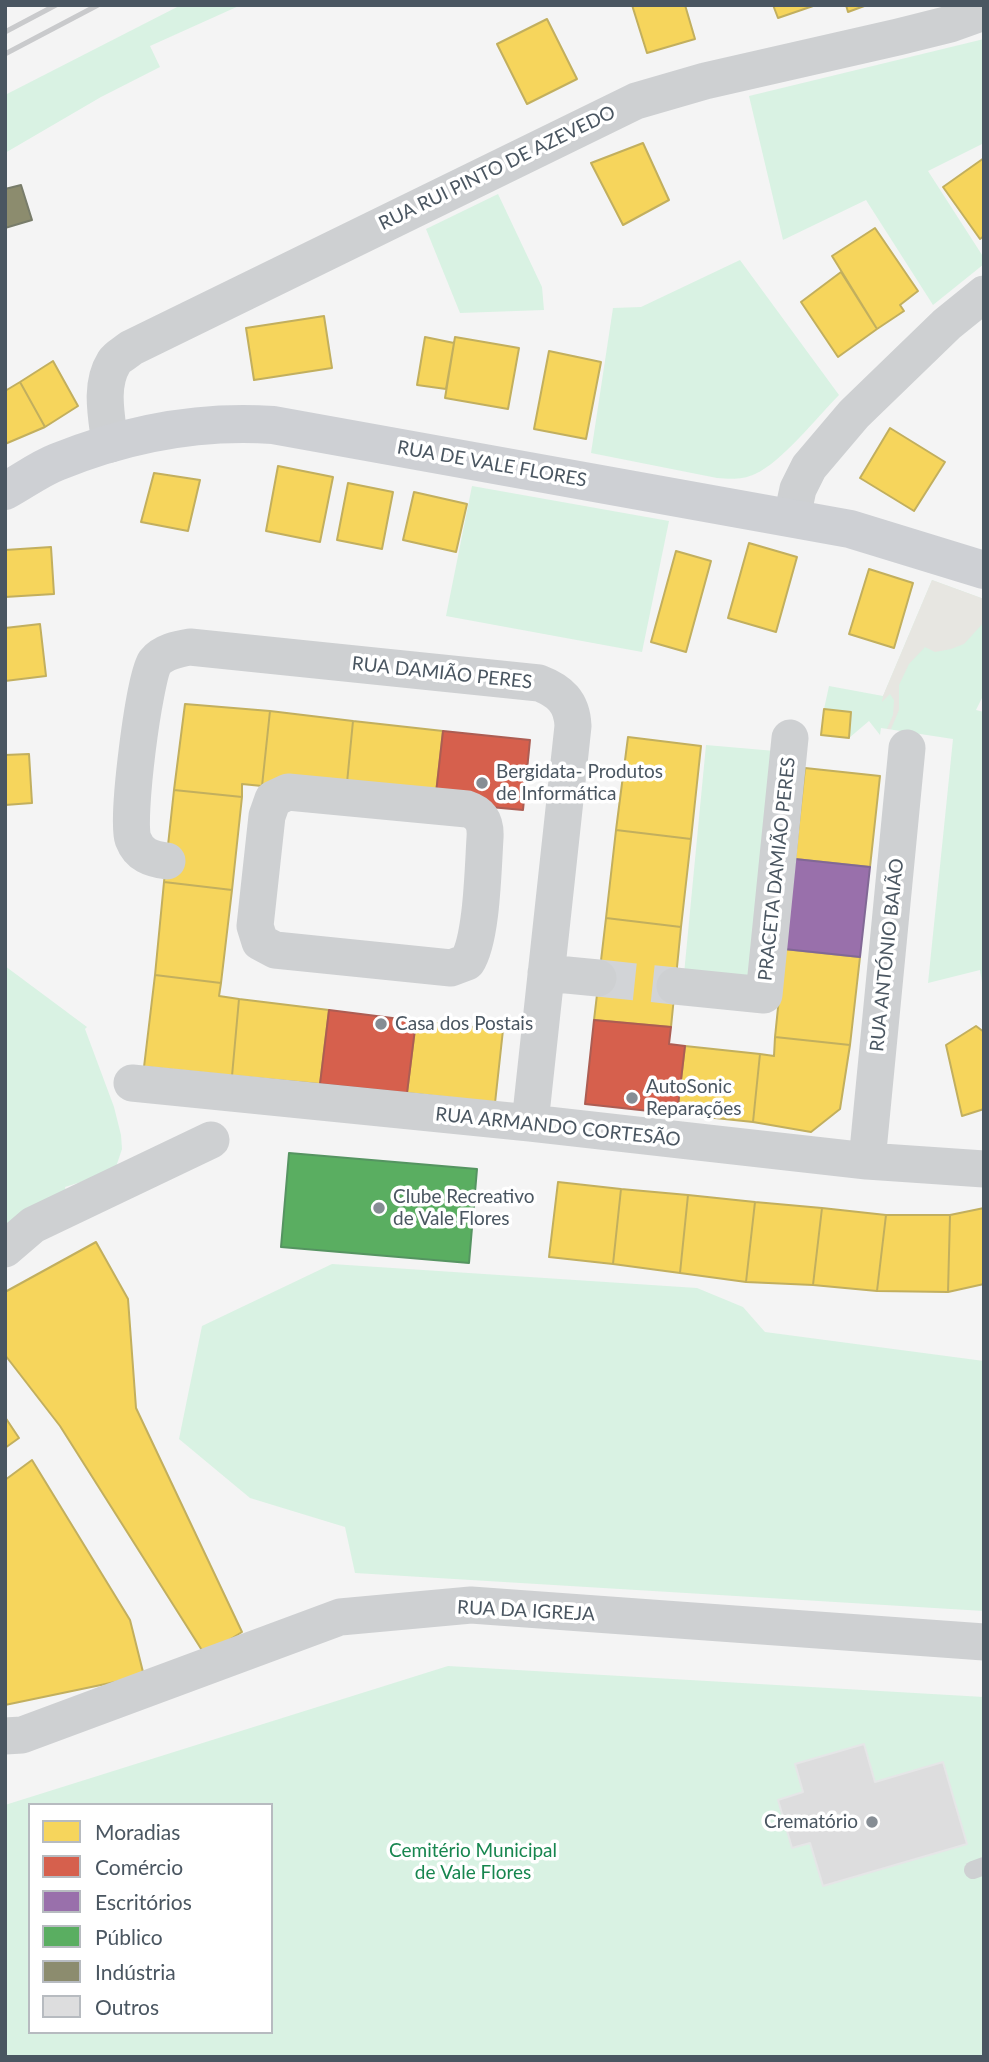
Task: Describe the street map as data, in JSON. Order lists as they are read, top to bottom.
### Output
{
  "streets": {
    "street": [
      "RUA RUI PINTO DE AZEVEDO",
      "RUA DE VALE FLORES",
      "RUA DAMIÃO PERES",
      "PRACETA DAMIÃO PERES",
      "RUA ANTÓNIO BAIÃO",
      "RUA ARMANDO CORTESÃO",
      "RUA DA IGREJA"
    ]
  },
  "crossings": [
    ["RUA RUI PINTO DE AZEVEDO", "RUA DE VALE FLORES"],
    ["RUA DAMIÃO PERES", "RUA ARMANDO CORTESÃO"],
    ["RUA ANTÓNIO BAIÃO", "RUA ARMANDO CORTESÃO"]
  ],
  "parks": ["Cemitério Municipal de Vale Flores"],
  "places": [
    "Bergidata- Produtos de Informática",
    "Casa dos Postais",
    "AutoSonic Reparações",
    "Clube Recreativo de Vale Flores",
    "Crematório"
  ],
  "legend": [
    "Moradias",
    "Comércio",
    "Escritórios",
    "Público",
    "Indústria",
    "Outros"
  ]
}
